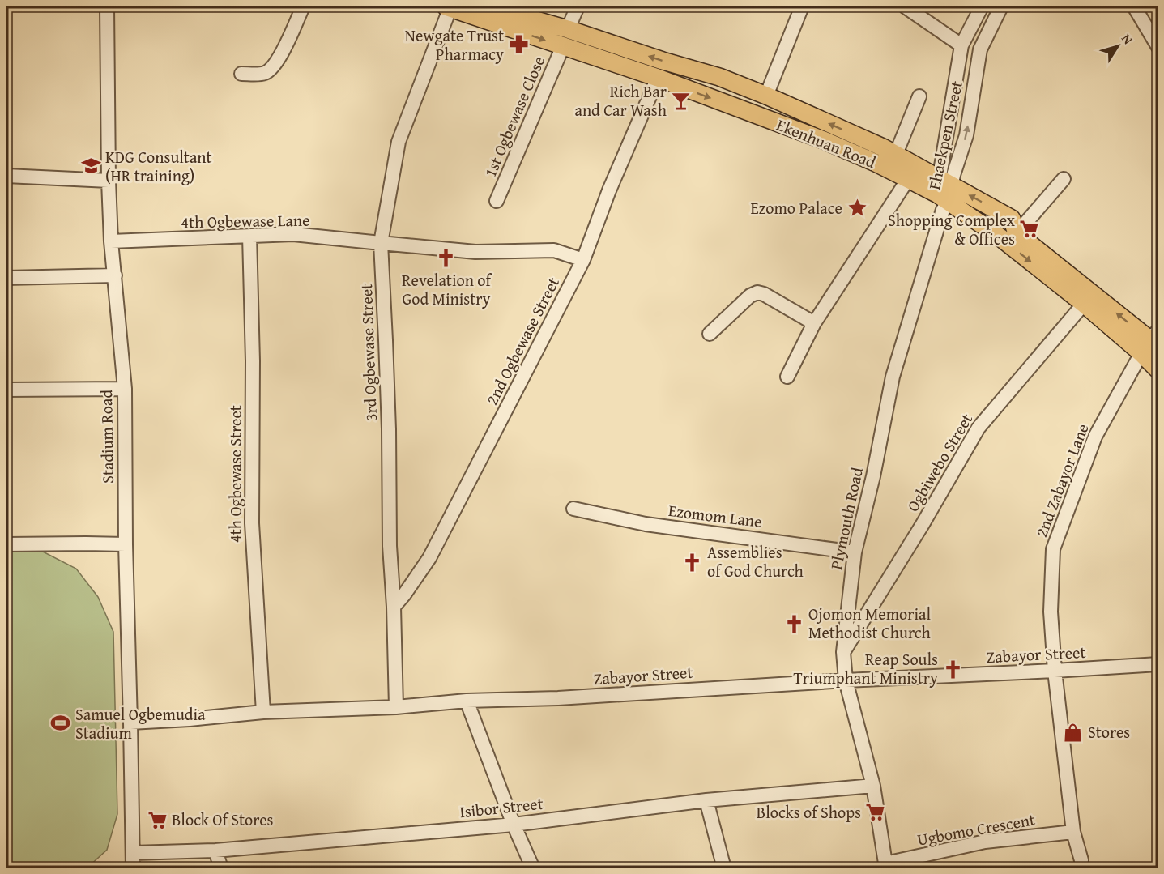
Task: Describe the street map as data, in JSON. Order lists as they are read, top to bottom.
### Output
{
  "streets": {
    "main road": ["Ekenhuan Road"],
    "street": [
      "1st Ogbewase Close",
      "Ehaekpen Street",
      "4th Ogbewase Lane",
      "2nd Ogbewase Street",
      "3rd Ogbewase Street",
      "Stadium Road",
      "Ogbiwebo Street",
      "4th Ogbewase Street",
      "2nd Zabayor Lane",
      "Ezomom Lane",
      "Plymouth Road",
      "Zabayor Street",
      "Isibor Street",
      "Ugbomo Crescent"
    ]
  },
  "crossings": [
    ["1st Ogbewase Close", "Ekenhuan Road"],
    ["Ehaekpen Street", "Ekenhuan Road"],
    ["Ehaekpen Street", "Plymouth Road"],
    ["Ekenhuan Road", "2nd Ogbewase Street"],
    ["Ekenhuan Road", "3rd Ogbewase Street"],
    ["Ekenhuan Road", "Ogbiwebo Street"],
    ["Ekenhuan Road", "2nd Zabayor Lane"],
    ["Ekenhuan Road", "Plymouth Road"],
    ["4th Ogbewase Lane", "2nd Ogbewase Street"],
    ["4th Ogbewase Lane", "3rd Ogbewase Street"],
    ["4th Ogbewase Lane", "Stadium Road"],
    ["4th Ogbewase Lane", "4th Ogbewase Street"],
    ["2nd Ogbewase Street", "3rd Ogbewase Street"],
    ["3rd Ogbewase Street", "Zabayor Street"],
    ["Stadium Road", "Zabayor Street"],
    ["Stadium Road", "Isibor Street"],
    ["Ogbiwebo Street", "Plymouth Road"],
    ["4th Ogbewase Street", "Zabayor Street"],
    ["2nd Zabayor Lane", "Zabayor Street"],
    ["2nd Zabayor Lane", "Ugbomo Crescent"],
    ["Ezomom Lane", "Plymouth Road"],
    ["Plymouth Road", "Zabayor Street"],
    ["Plymouth Road", "Isibor Street"],
    ["Plymouth Road", "Ugbomo Crescent"]
  ],
  "places": {
    "pharmacy": ["Newgate Trust Pharmacy"],
    "bar": ["Rich Bar and Car Wash"],
    "school or university": ["KDG Consultant (HR training)"],
    "place": ["Ezomo Palace"],
    "supermarket": ["Shopping Complex & Offices", "Blocks of Shops", "Block Of Stores"],
    "church": [
      "Revelation of God Ministry",
      "Assemblies of God Church",
      "Ojomon Memorial Methodist Church",
      "Reap Souls Triumphant Ministry"
    ],
    "sports": ["Samuel Ogbemudia Stadium"],
    "shop": ["Stores"]
  },
  "north": "top right"
}
